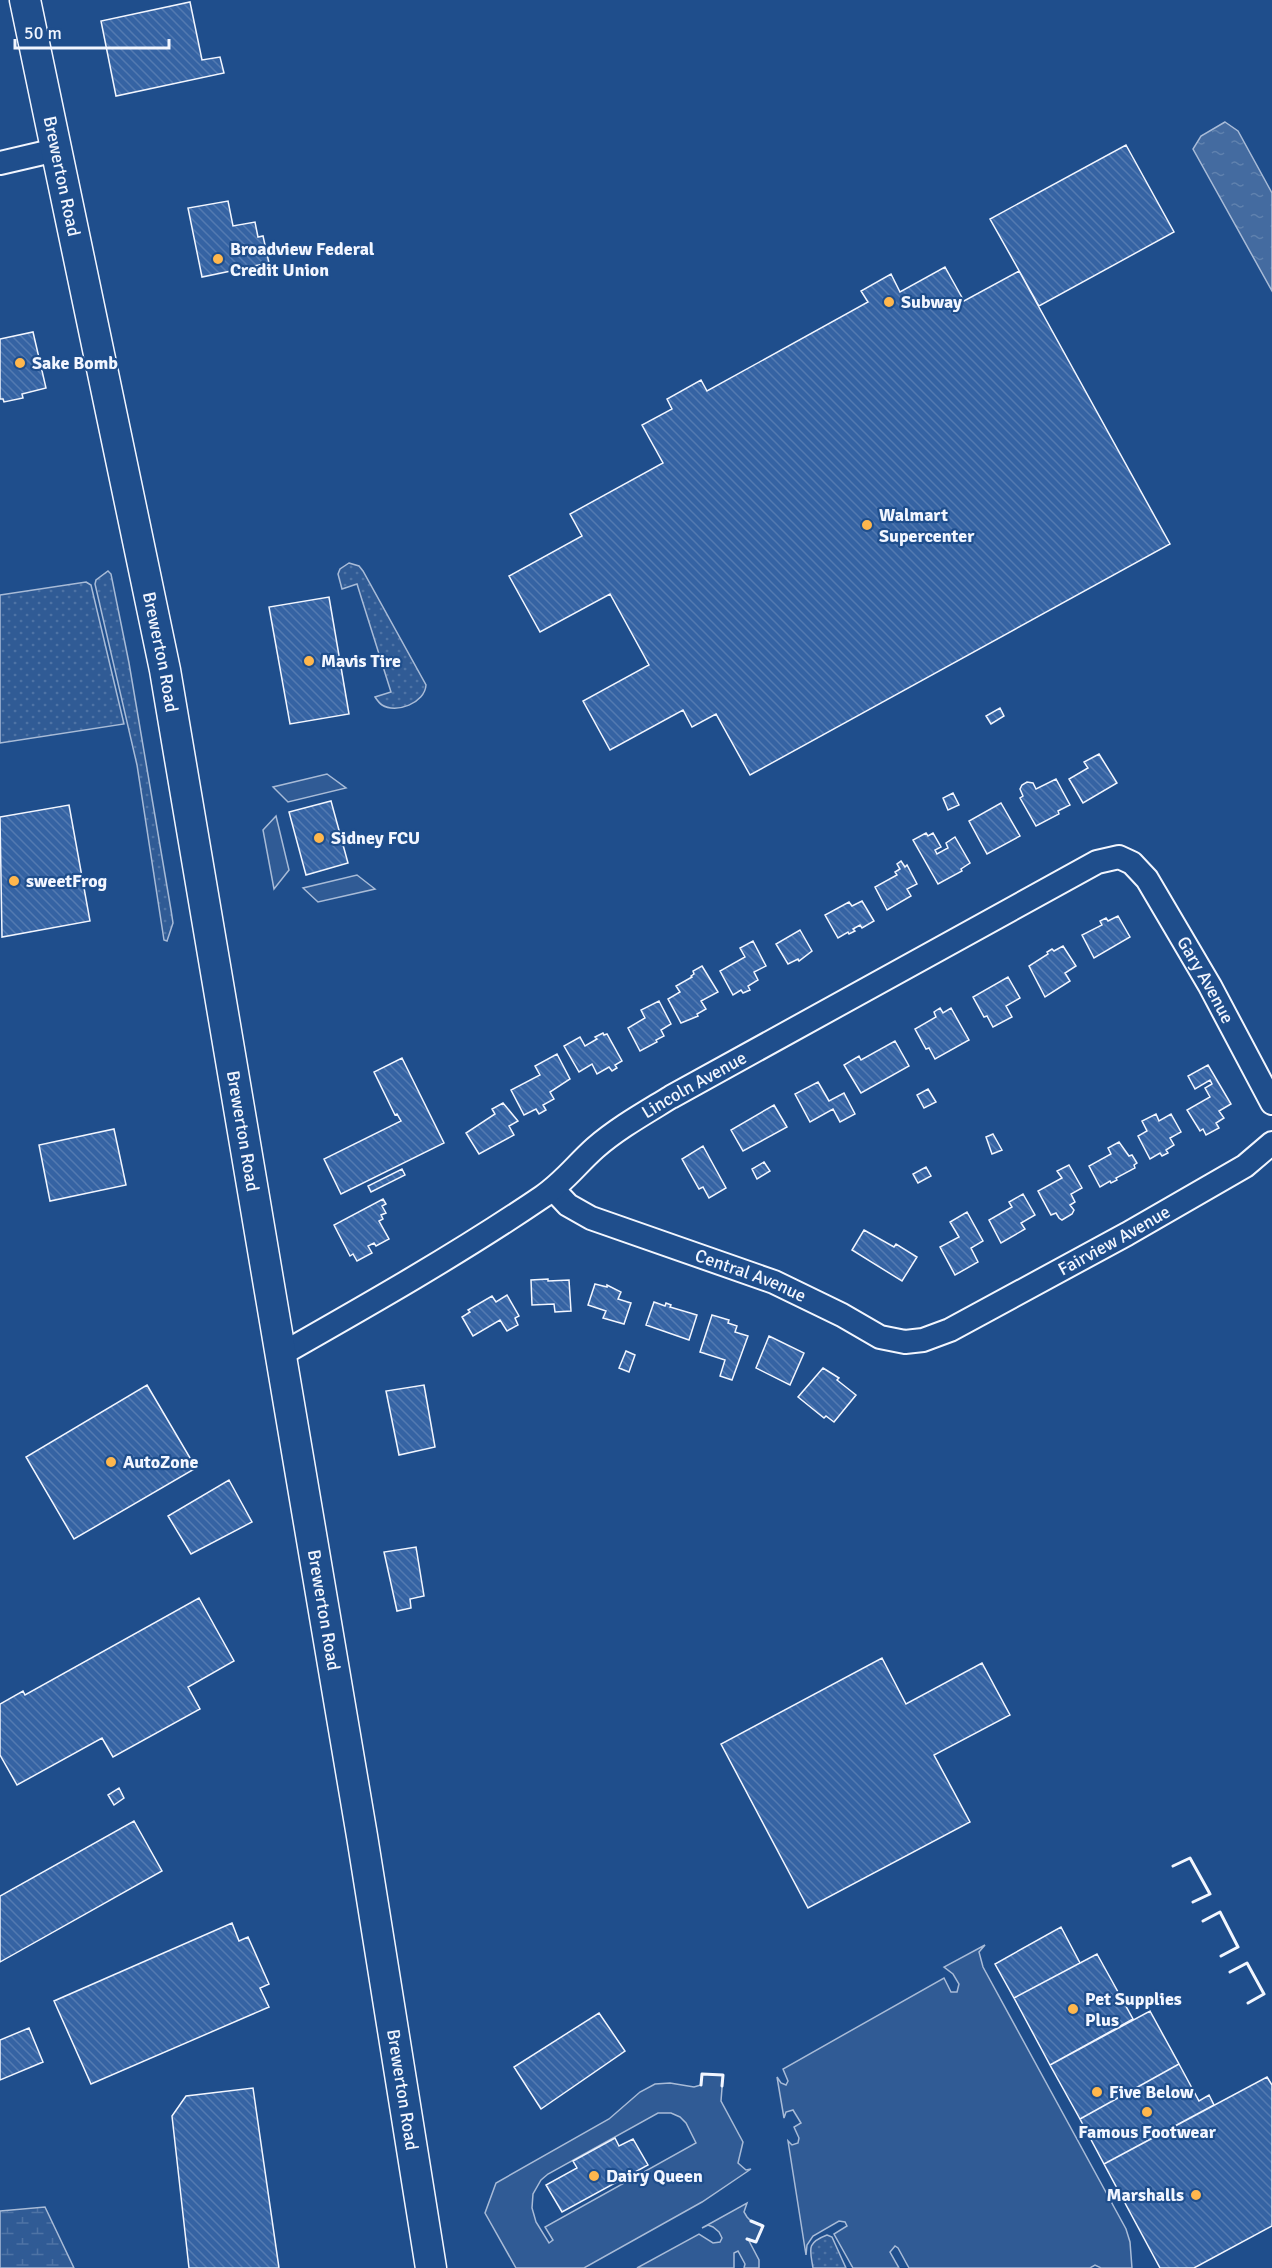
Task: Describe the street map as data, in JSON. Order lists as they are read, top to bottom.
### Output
{
  "streets": {
    "main road": ["Brewerton Road"],
    "street": [
      "Gary Avenue",
      "Lincoln Avenue",
      "Fairview Avenue",
      "Central Avenue"
    ]
  },
  "crossings": [
    ["Brewerton Road", "Lincoln Avenue"],
    ["Gary Avenue", "Lincoln Avenue"],
    ["Lincoln Avenue", "Central Avenue"],
    ["Fairview Avenue", "Central Avenue"]
  ],
  "places": [
    "Broadview Federal Credit Union",
    "Subway",
    "Sake Bomb",
    "Walmart Supercenter",
    "Mavis Tire",
    "Sidney FCU",
    "sweetFrog",
    "AutoZone",
    "Pet Supplies Plus",
    "Five Below",
    "Famous Footwear",
    "Dairy Queen",
    "Marshalls"
  ],
  "scale_bar": "50 m"
}
